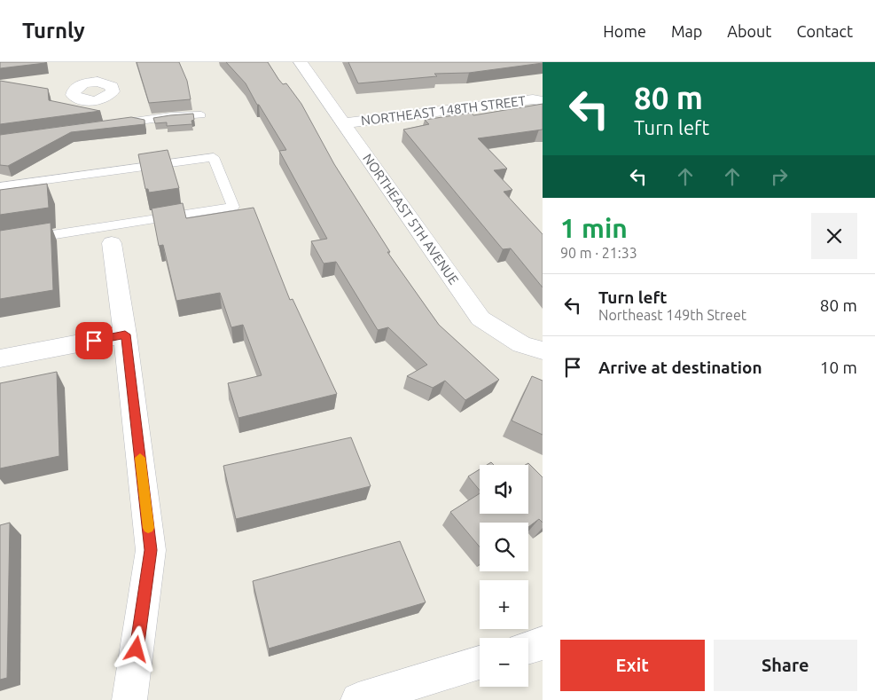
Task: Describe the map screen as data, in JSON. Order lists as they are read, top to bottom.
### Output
{
  "streets": {
    "street": ["NORTHEAST 148TH STREET", "NORTHEAST 5TH AVENUE"]
  },
  "crossings": [
    ["NORTHEAST 148TH STREET", "NORTHEAST 5TH AVENUE"]
  ],
  "page": {
    "header": "Turnly",
    "nav": [
      "Home",
      "Map",
      "About",
      "Contact"
    ],
    "turn": ["80 m", "Turn left"],
    "heading": ["1 min", "90 m · 21:33"],
    "list": [
      {
        "name": "Turn left",
        "note": "Northeast 149th Street",
        "value": "80 m"
      },
      {
        "name": "Arrive at destination",
        "value": "10 m"
      }
    ],
    "map_buttons": ["+", "−"],
    "buttons": ["Exit", "Share"]
  }
}
